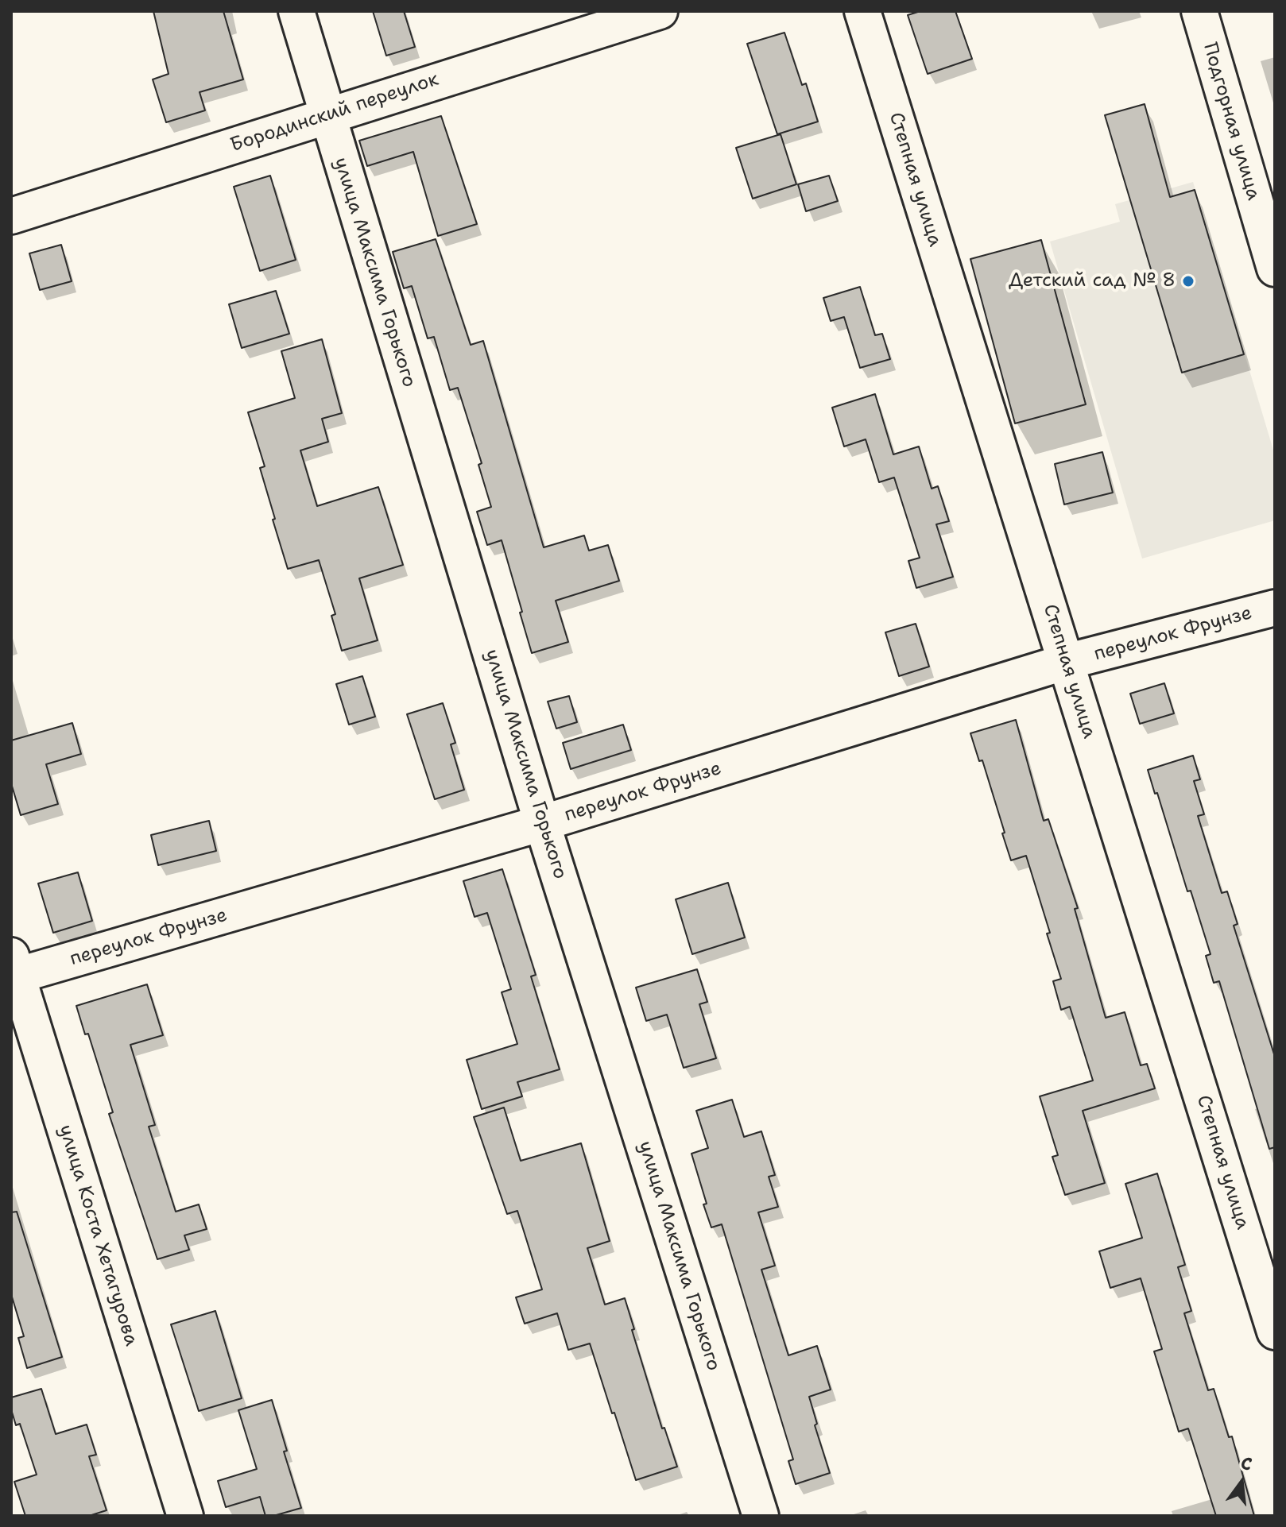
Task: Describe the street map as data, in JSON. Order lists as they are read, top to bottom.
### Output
{
  "streets": {
    "street": [
      "Бородинский переулок",
      "Подгорная улица",
      "Степная улица",
      "улица Максима Горького",
      "переулок Фрунзе",
      "улица Коста Хетагурова"
    ]
  },
  "crossings": [
    ["Бородинский переулок", "улица Максима Горького"],
    ["Степная улица", "переулок Фрунзе"],
    ["улица Максима Горького", "переулок Фрунзе"],
    ["переулок Фрунзе", "улица Коста Хетагурова"]
  ],
  "places": ["Детский сад № 8"],
  "north": "top"
}
